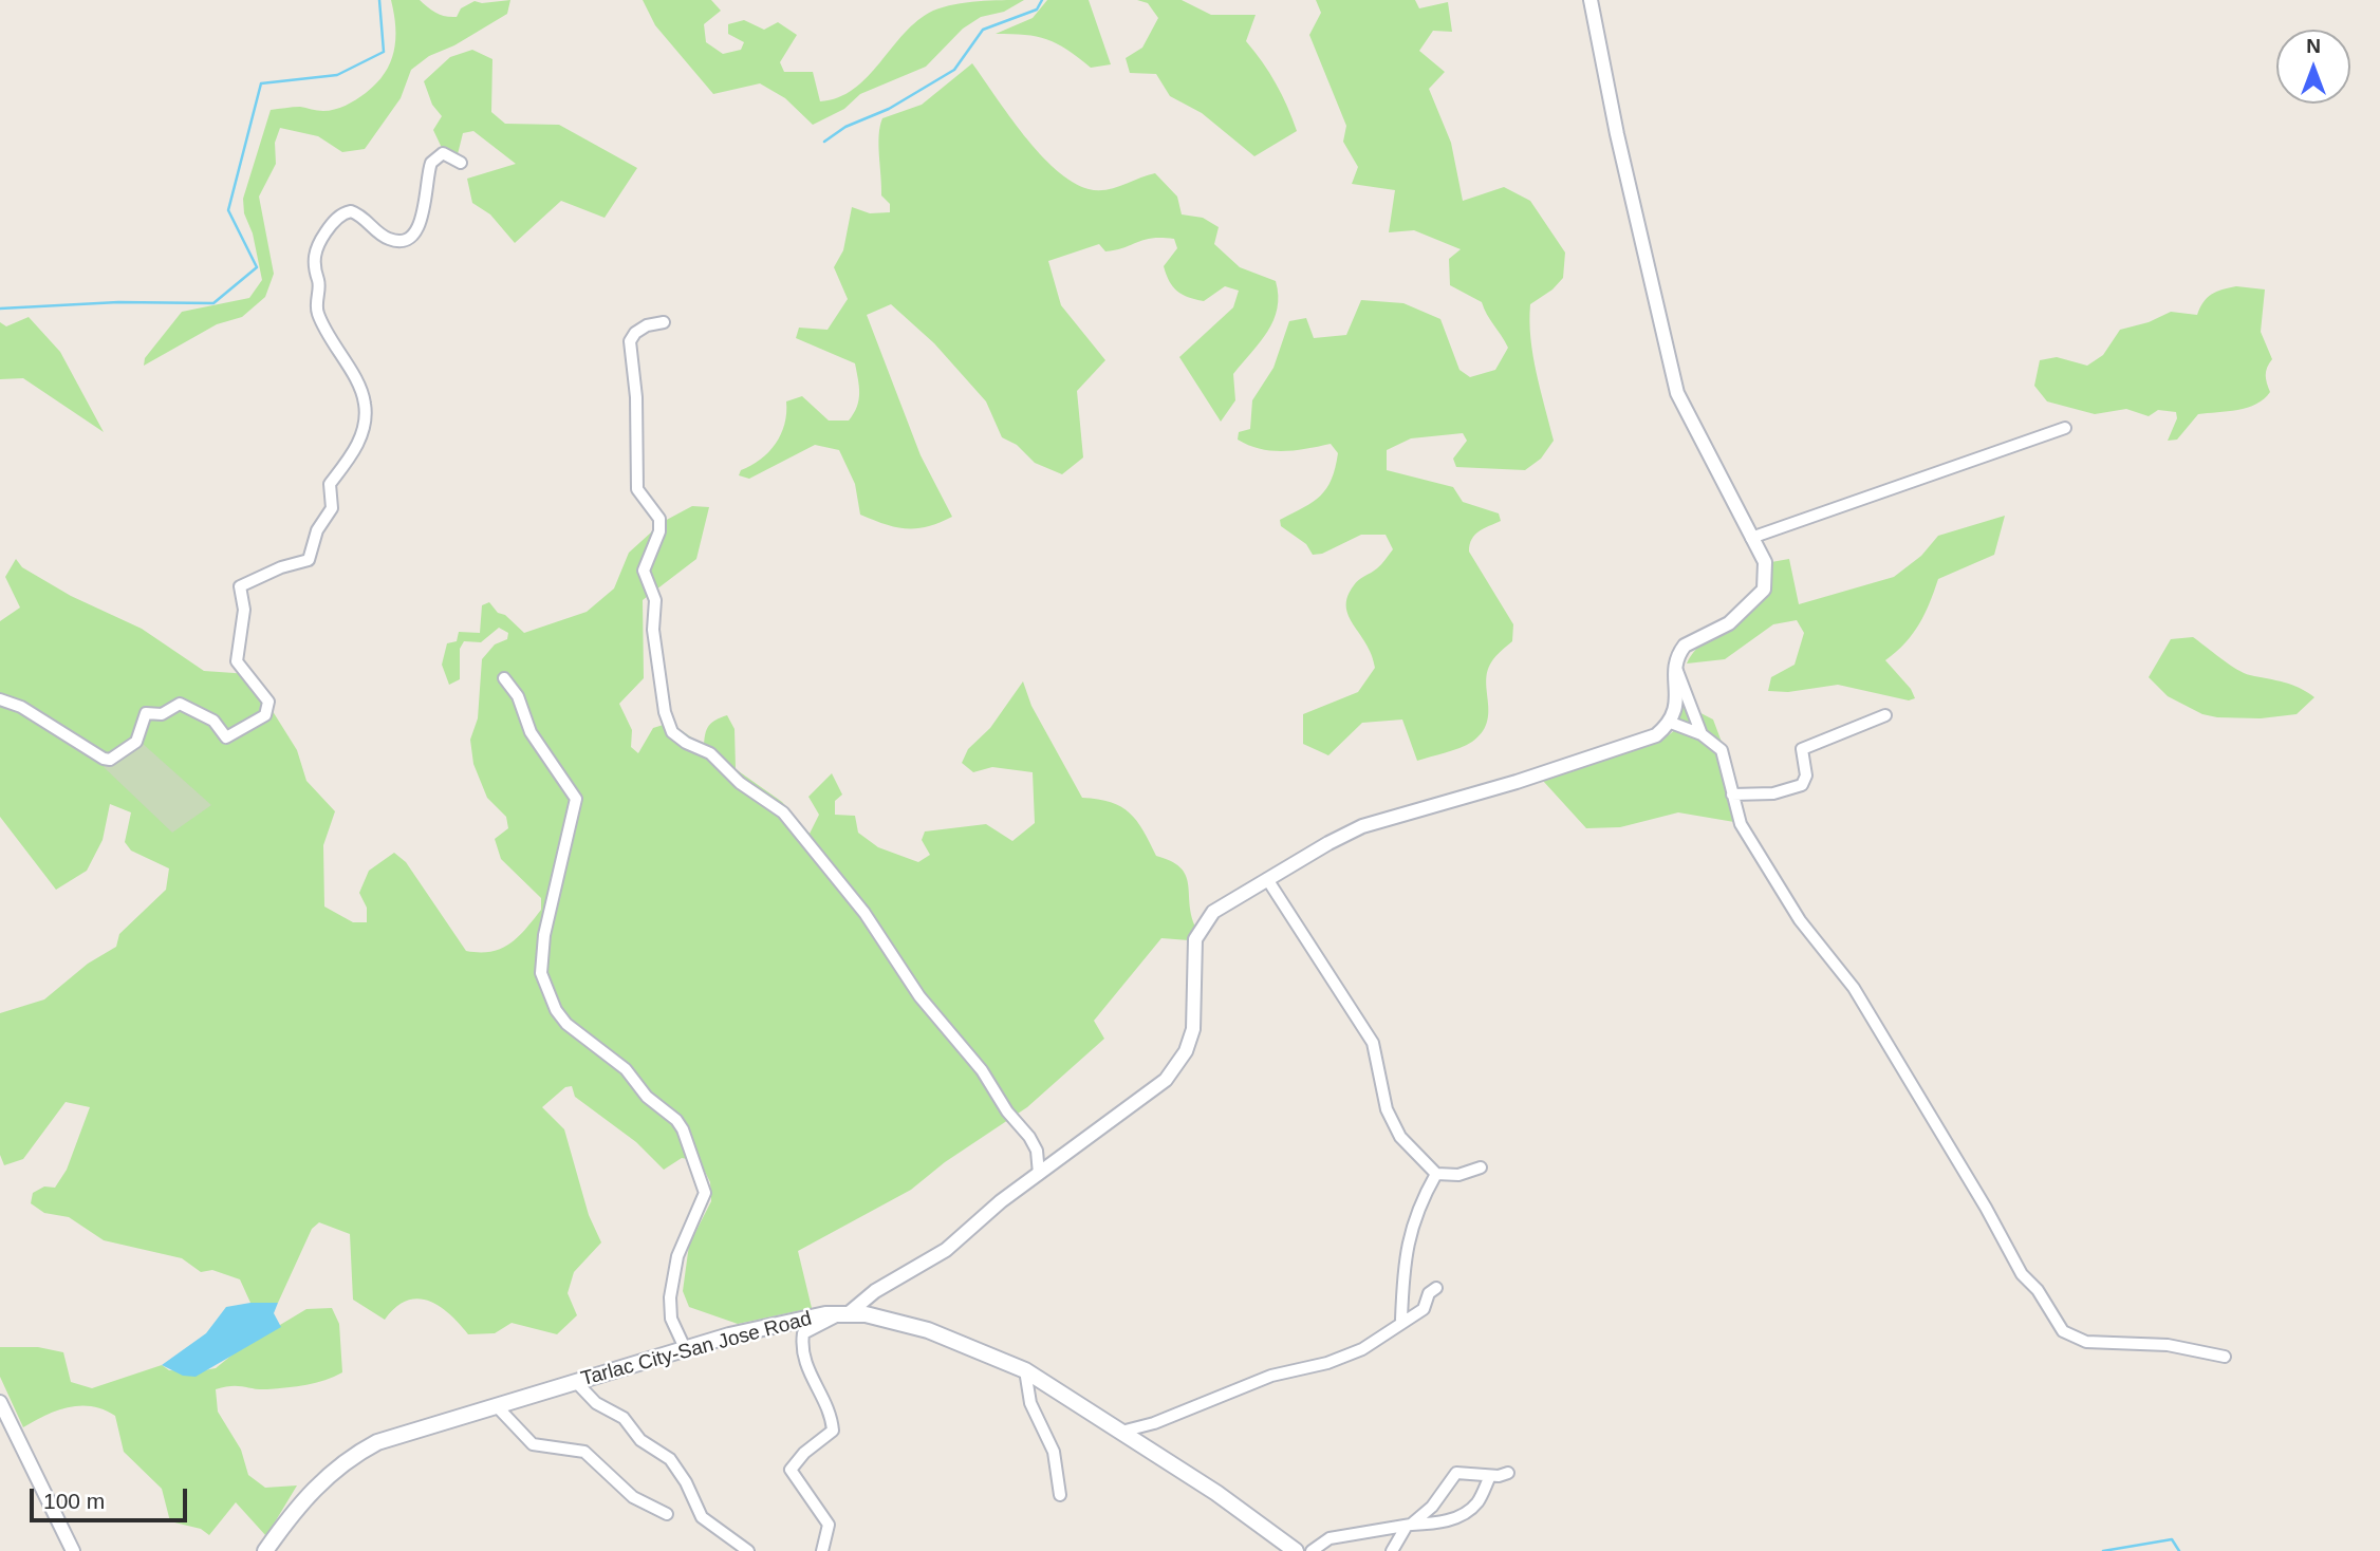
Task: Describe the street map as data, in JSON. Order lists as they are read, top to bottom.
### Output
{
  "streets": {
    "main road": ["Tarlac City-San Jose Road"]
  },
  "scale_bar": "100 m",
  "north": "top"
}
